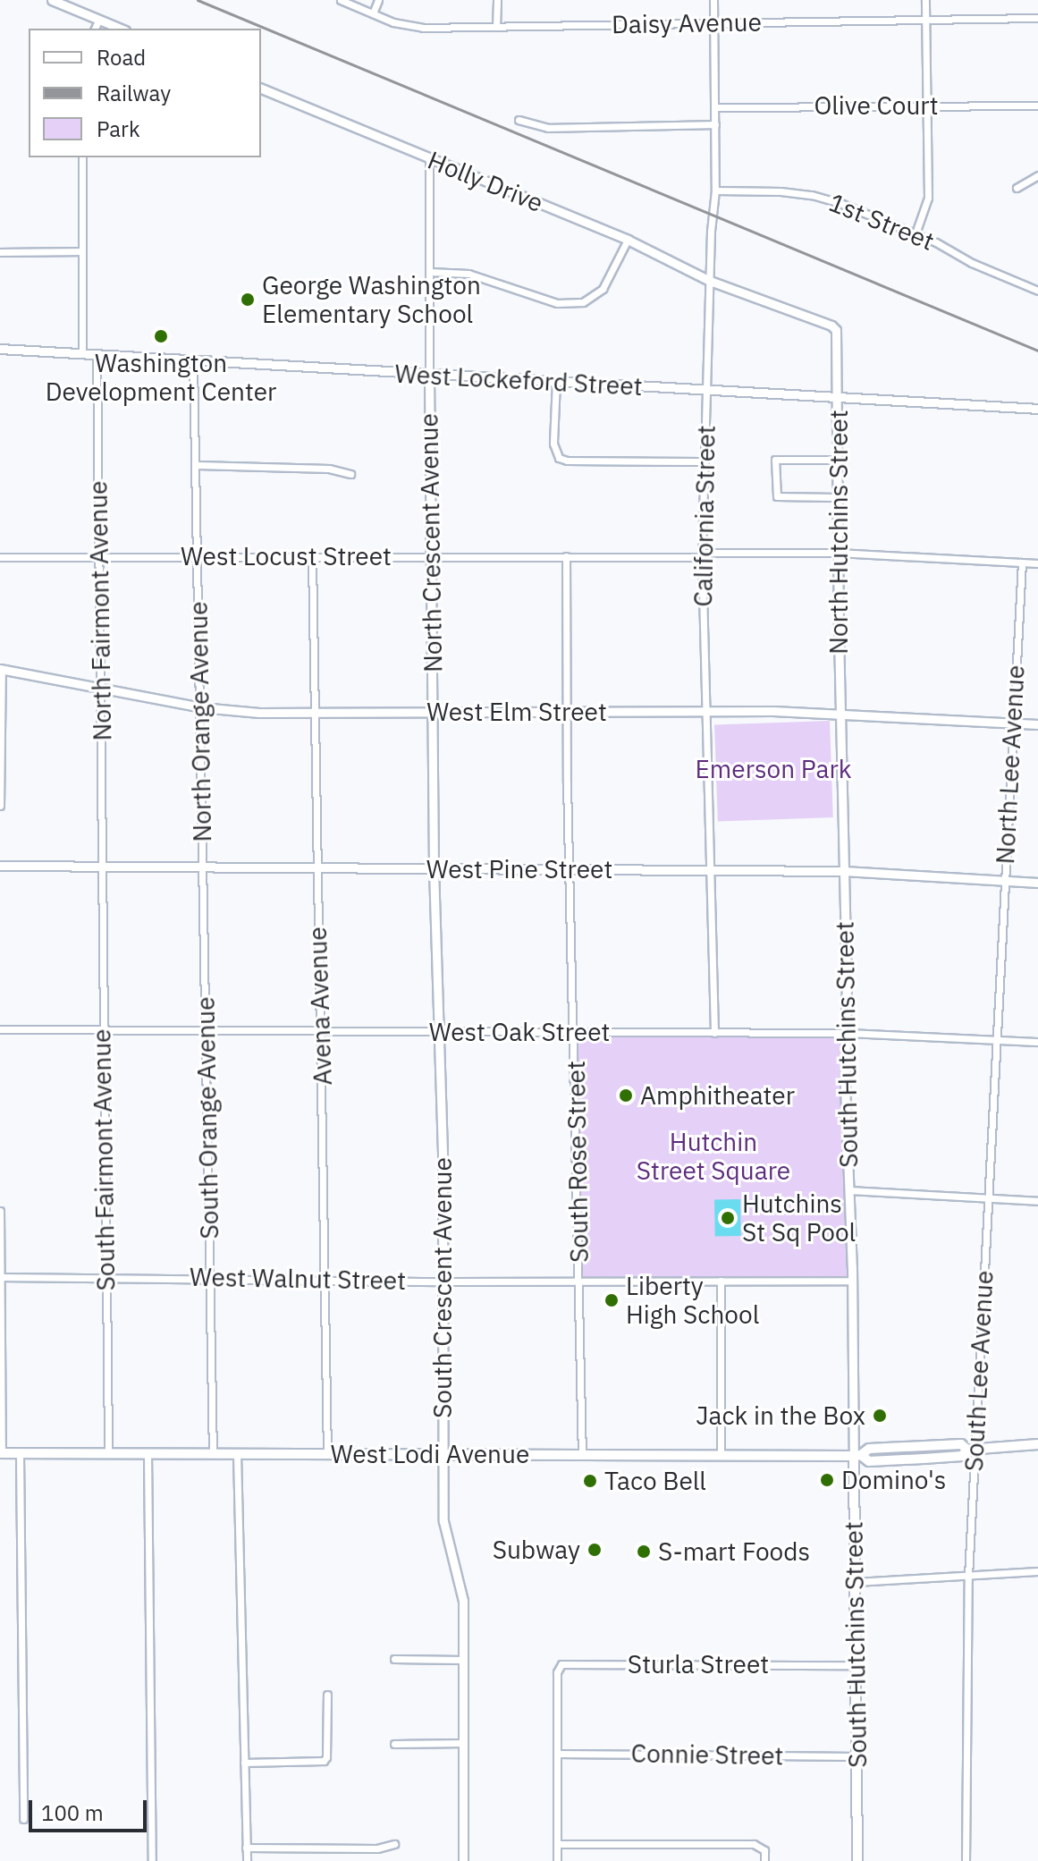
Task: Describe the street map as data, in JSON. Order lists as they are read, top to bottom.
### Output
{
  "streets": {
    "main road": ["South Hutchins Street", "West Lodi Avenue"],
    "street": [
      "Daisy Avenue",
      "Olive Court",
      "Holly Drive",
      "1st Street",
      "West Lockeford Street",
      "California Street",
      "North Hutchins Street",
      "North Crescent Avenue",
      "West Locust Street",
      "North Fairmont Avenue",
      "West Elm Street",
      "North Orange Avenue",
      "North Lee Avenue",
      "West Pine Street",
      "Avena Avenue",
      "West Oak Street",
      "South Orange Avenue",
      "South Fairmont Avenue",
      "South Rose Street",
      "West Walnut Street",
      "South Crescent Avenue",
      "South Lee Avenue",
      "Sturla Street",
      "Connie Street"
    ]
  },
  "crossings": [
    ["Daisy Avenue", "California Street"],
    ["Olive Court", "California Street"],
    ["Holly Drive", "California Street"],
    ["Holly Drive", "North Hutchins Street"],
    ["1st Street", "California Street"],
    ["West Lockeford Street", "California Street"],
    ["West Lockeford Street", "North Hutchins Street"],
    ["West Lockeford Street", "North Crescent Avenue"],
    ["West Lockeford Street", "North Fairmont Avenue"],
    ["West Lockeford Street", "North Orange Avenue"],
    ["California Street", "North Hutchins Street"],
    ["California Street", "West Locust Street"],
    ["California Street", "West Elm Street"],
    ["California Street", "West Pine Street"],
    ["California Street", "West Oak Street"],
    ["North Hutchins Street", "West Locust Street"],
    ["North Hutchins Street", "West Elm Street"],
    ["North Hutchins Street", "West Pine Street"],
    ["North Hutchins Street", "South Hutchins Street"],
    ["North Crescent Avenue", "West Locust Street"],
    ["North Crescent Avenue", "West Elm Street"],
    ["North Crescent Avenue", "West Pine Street"],
    ["North Crescent Avenue", "South Crescent Avenue"],
    ["West Locust Street", "North Fairmont Avenue"],
    ["West Locust Street", "North Orange Avenue"],
    ["West Locust Street", "North Lee Avenue"],
    ["West Locust Street", "Avena Avenue"],
    ["West Locust Street", "South Rose Street"],
    ["North Fairmont Avenue", "West Elm Street"],
    ["North Fairmont Avenue", "West Pine Street"],
    ["North Fairmont Avenue", "South Fairmont Avenue"],
    ["West Elm Street", "North Orange Avenue"],
    ["West Elm Street", "North Lee Avenue"],
    ["West Elm Street", "Avena Avenue"],
    ["West Elm Street", "South Rose Street"],
    ["North Orange Avenue", "West Pine Street"],
    ["North Orange Avenue", "South Orange Avenue"],
    ["North Lee Avenue", "West Pine Street"],
    ["North Lee Avenue", "South Lee Avenue"],
    ["West Pine Street", "Avena Avenue"],
    ["West Pine Street", "South Hutchins Street"],
    ["West Pine Street", "South Orange Avenue"],
    ["West Pine Street", "South Fairmont Avenue"],
    ["West Pine Street", "South Rose Street"],
    ["West Pine Street", "South Lee Avenue"],
    ["Avena Avenue", "West Oak Street"],
    ["Avena Avenue", "West Walnut Street"],
    ["Avena Avenue", "West Lodi Avenue"],
    ["West Oak Street", "South Hutchins Street"],
    ["West Oak Street", "South Orange Avenue"],
    ["West Oak Street", "South Fairmont Avenue"],
    ["West Oak Street", "South Rose Street"],
    ["West Oak Street", "South Crescent Avenue"],
    ["West Oak Street", "South Lee Avenue"],
    ["South Hutchins Street", "West Walnut Street"],
    ["South Hutchins Street", "West Lodi Avenue"],
    ["South Hutchins Street", "Sturla Street"],
    ["South Hutchins Street", "Connie Street"],
    ["South Orange Avenue", "West Walnut Street"],
    ["South Orange Avenue", "West Lodi Avenue"],
    ["South Fairmont Avenue", "West Walnut Street"],
    ["South Fairmont Avenue", "West Lodi Avenue"],
    ["South Rose Street", "West Walnut Street"],
    ["South Rose Street", "West Lodi Avenue"],
    ["West Walnut Street", "South Crescent Avenue"],
    ["South Crescent Avenue", "West Lodi Avenue"],
    ["South Lee Avenue", "West Lodi Avenue"],
    ["Sturla Street", "Connie Street"]
  ],
  "parks": ["Emerson Park", "Hutchin Street Square"],
  "places": [
    "George Washington Elementary School",
    "Washington Development Center",
    "Amphitheater",
    "Hutchins St Sq Pool",
    "Liberty High School",
    "Jack in the Box",
    "Domino's",
    "Taco Bell",
    "Subway",
    "S-mart Foods"
  ],
  "legend": ["Road", "Railway", "Park"],
  "scale_bar": "100 m"
}
